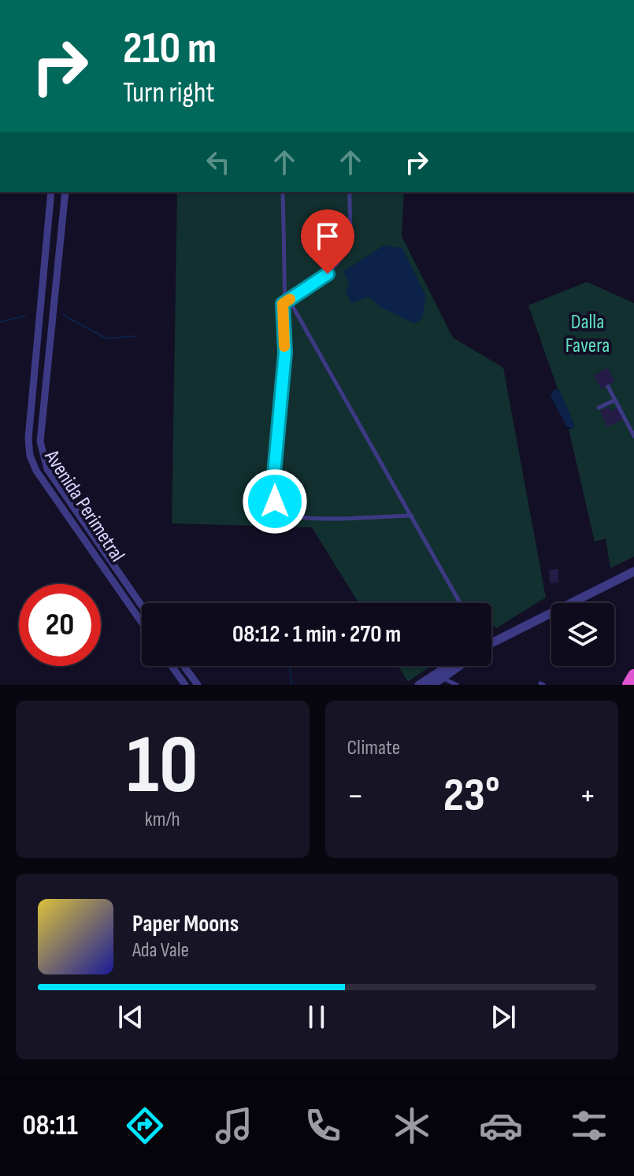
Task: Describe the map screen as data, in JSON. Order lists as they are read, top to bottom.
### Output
{
  "streets": {
    "street": ["Avenida Perimetral"]
  },
  "parks": ["Dalla Favera"],
  "page": {
    "turn": ["210 m", "Turn right"],
    "limit": "20",
    "trip": "08:12 · 1 min · 270 m",
    "tile": [
      ["10", "km/h"],
      "Climate"
    ],
    "heat": ["−", "23°", "+"],
    "song": ["Paper Moons", "Ada Vale"],
    "tabs": "08:11"
  }
}
